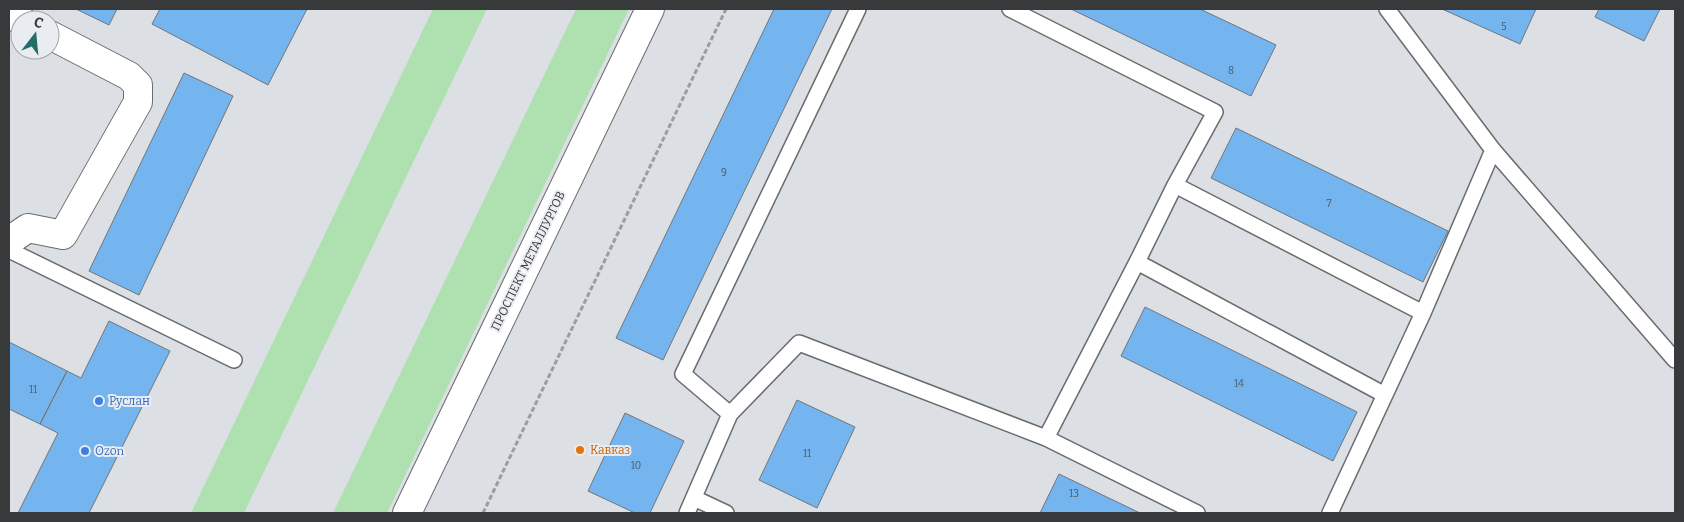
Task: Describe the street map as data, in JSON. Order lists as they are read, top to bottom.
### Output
{
  "streets": {
    "main road": ["ПРОСПЕКТ МЕТАЛЛУРГОВ"]
  },
  "places": ["Руслан", "Кавказ", "Ozon"],
  "house_numbers": [
    "5",
    "8",
    "9",
    "7",
    "14",
    "11",
    "11",
    "10",
    "13"
  ],
  "north": "top"
}
